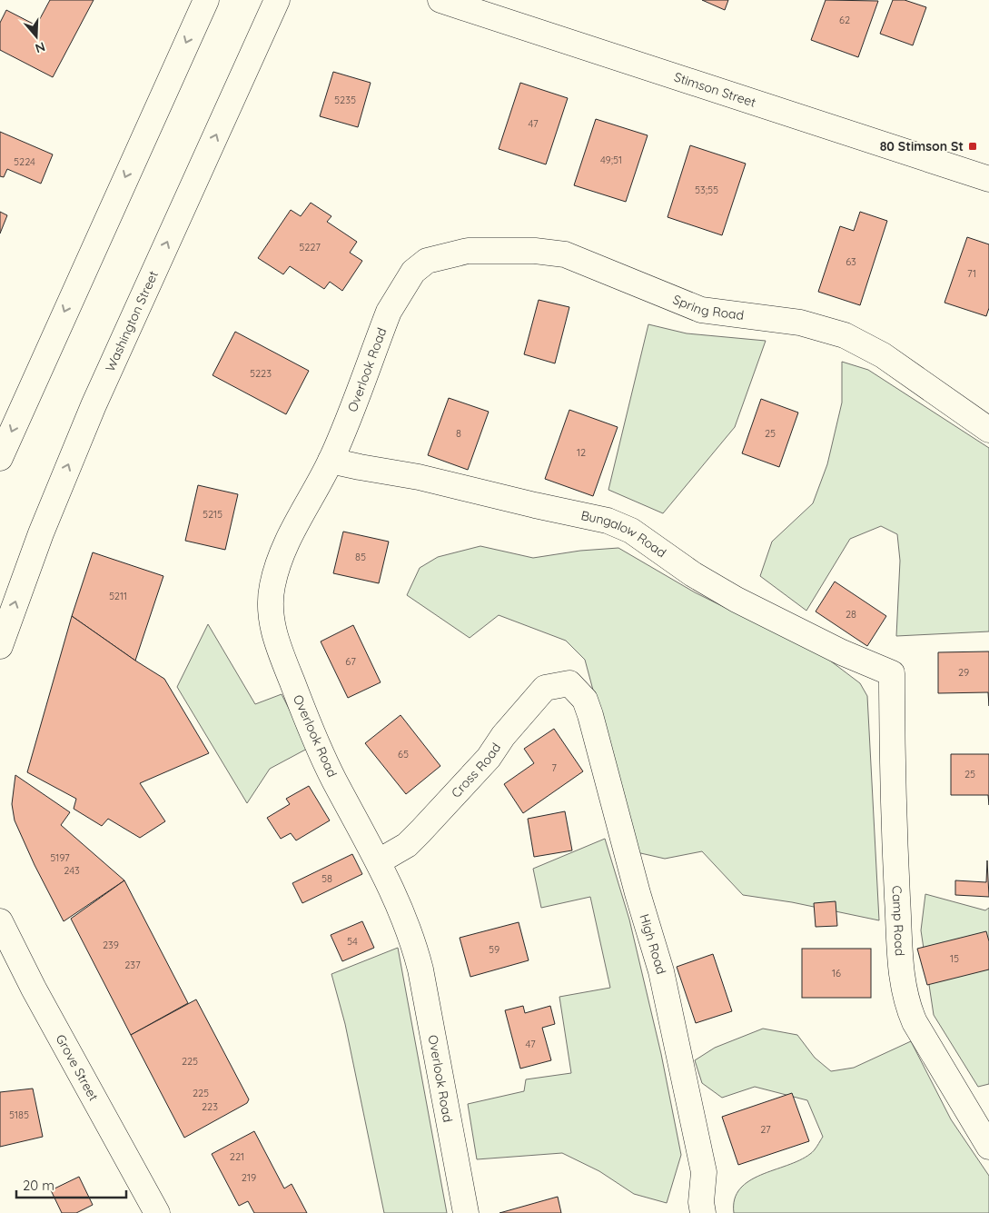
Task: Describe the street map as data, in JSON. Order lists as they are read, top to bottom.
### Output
{
  "streets": {
    "street": [
      "Stimson Street",
      "Spring Road",
      "Washington Street",
      "Overlook Road",
      "Bungalow Road",
      "Cross Road",
      "Camp Road",
      "High Road",
      "Grove Street"
    ]
  },
  "crossings": [
    ["Spring Road", "Overlook Road"],
    ["Overlook Road", "Bungalow Road"],
    ["Overlook Road", "Cross Road"],
    ["Bungalow Road", "Camp Road"],
    ["Cross Road", "High Road"]
  ],
  "places": {
    "transit": ["80 Stimson St"]
  },
  "house_numbers": [
    "62",
    "5235",
    "47",
    "49;51",
    "5224",
    "53;55",
    "5227",
    "63",
    "71",
    "5223",
    "8",
    "25",
    "12",
    "5215",
    "85",
    "5211",
    "28",
    "67",
    "29",
    "65",
    "7",
    "25",
    "5197",
    "243",
    "58",
    "54",
    "239",
    "59",
    "15",
    "237",
    "16",
    "47",
    "225",
    "225",
    "223",
    "5185",
    "27",
    "221",
    "219"
  ],
  "scale_bar": "20 m",
  "north": "bottom"
}
